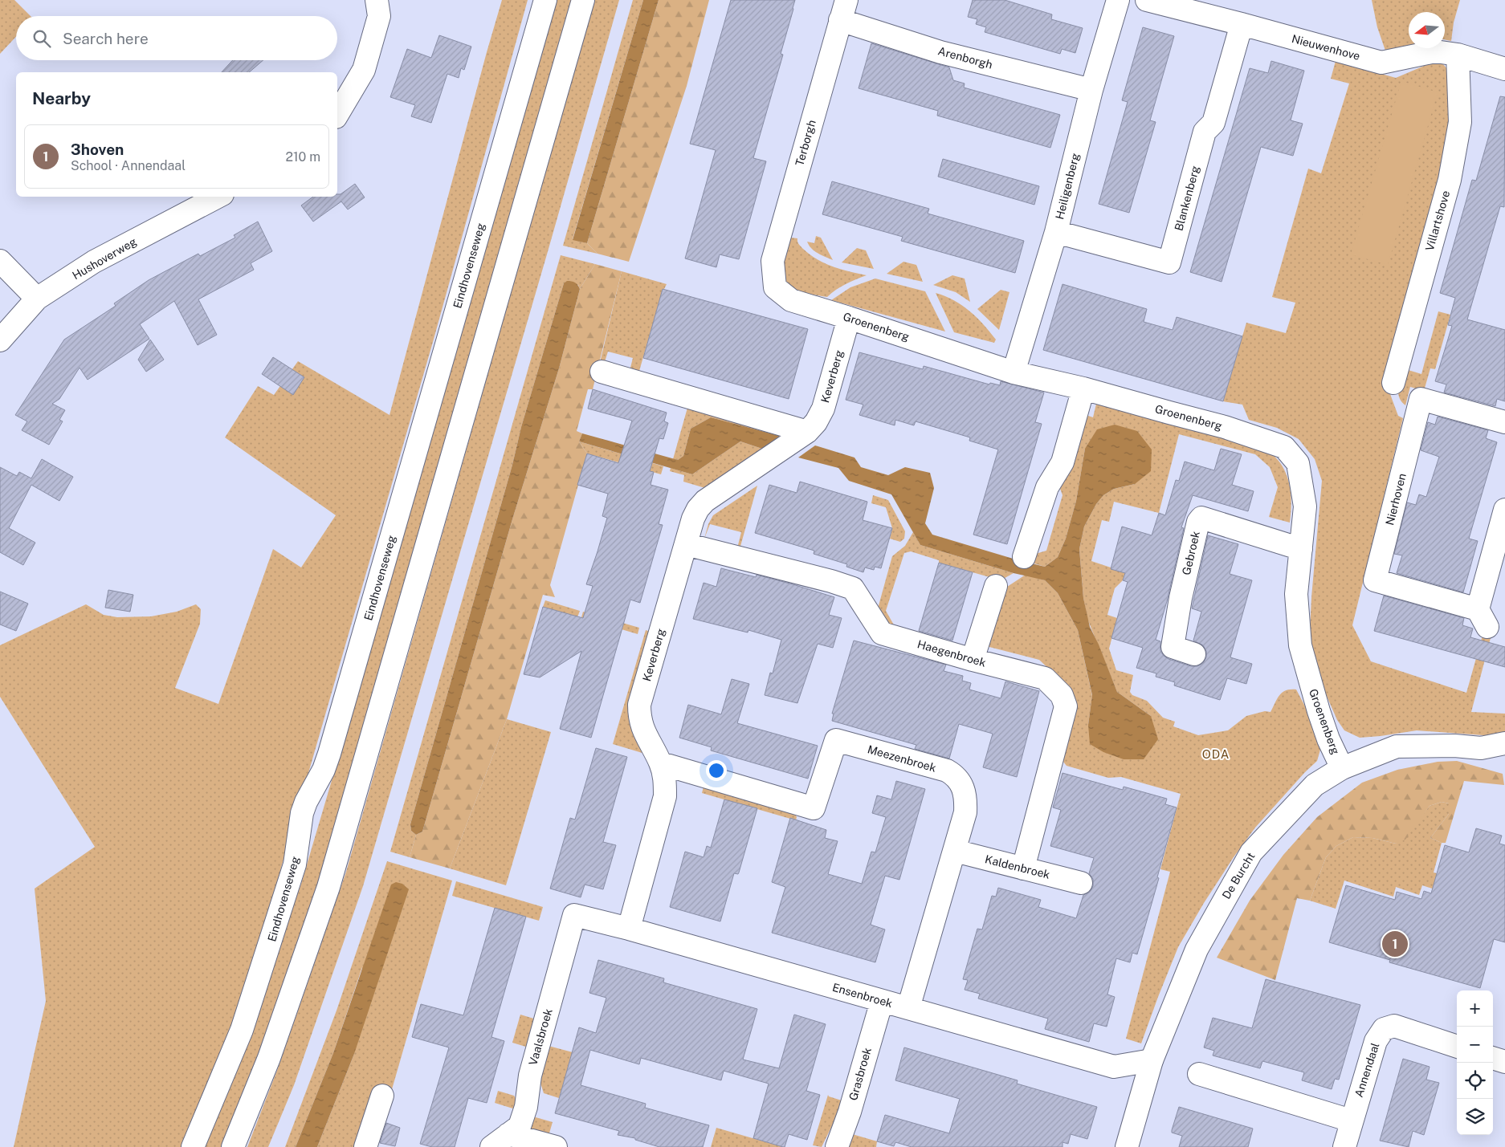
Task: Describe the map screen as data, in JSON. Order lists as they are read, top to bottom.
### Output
{
  "streets": {
    "street": [
      "Nieuwenhove",
      "Arenborgh",
      "Terborgh",
      "Heiligenberg",
      "Blankenberg",
      "Villartshove",
      "Hushoverweg",
      "Eindhovenseweg",
      "Groenenberg",
      "Keverberg",
      "Nierhoven",
      "Gebroek",
      "Haegenbroek",
      "Meezenbroek",
      "Kaldenbroek",
      "De Burcht",
      "Ensenbroek",
      "Vaalsbroek",
      "Annendaal",
      "Grasbroek"
    ]
  },
  "crossings": [
    ["Nieuwenhove", "Blankenberg"],
    ["Nieuwenhove", "Villartshove"],
    ["Arenborgh", "Terborgh"],
    ["Arenborgh", "Heiligenberg"],
    ["Terborgh", "Groenenberg"],
    ["Heiligenberg", "Blankenberg"],
    ["Heiligenberg", "Groenenberg"],
    ["Groenenberg", "Keverberg"],
    ["Groenenberg", "Gebroek"],
    ["Groenenberg", "De Burcht"],
    ["Keverberg", "Haegenbroek"],
    ["Keverberg", "Meezenbroek"],
    ["Keverberg", "Ensenbroek"],
    ["Haegenbroek", "Kaldenbroek"],
    ["Meezenbroek", "Kaldenbroek"],
    ["Meezenbroek", "Ensenbroek"],
    ["De Burcht", "Ensenbroek"],
    ["Ensenbroek", "Vaalsbroek"],
    ["Ensenbroek", "Grasbroek"]
  ],
  "districts": ["ODA"],
  "north": "left",
  "page": {
    "search": "Search here",
    "heading": "Nearby",
    "list": [
      {
        "mark": "1",
        "name": "3hoven",
        "note": "School · Annendaal",
        "value": "210 m"
      }
    ],
    "pins": "1",
    "map_buttons": ["+", "−"]
  }
}
